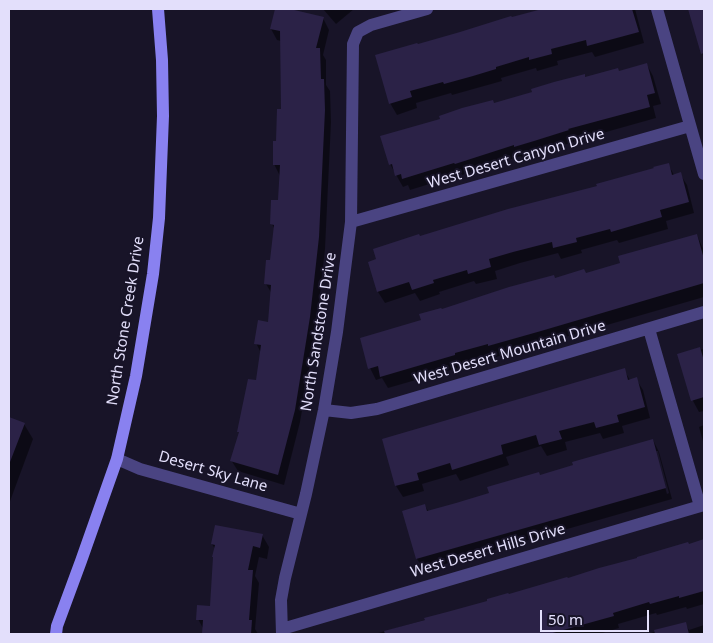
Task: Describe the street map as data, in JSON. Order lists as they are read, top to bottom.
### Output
{
  "streets": {
    "street": [
      "West Desert Canyon Drive",
      "North Stone Creek Drive",
      "North Sandstone Drive",
      "West Desert Mountain Drive",
      "Desert Sky Lane",
      "West Desert Hills Drive"
    ]
  },
  "crossings": [
    ["West Desert Canyon Drive", "North Sandstone Drive"],
    ["North Stone Creek Drive", "Desert Sky Lane"],
    ["North Sandstone Drive", "West Desert Mountain Drive"],
    ["North Sandstone Drive", "Desert Sky Lane"],
    ["North Sandstone Drive", "West Desert Hills Drive"]
  ],
  "scale_bar": "50 m"
}
